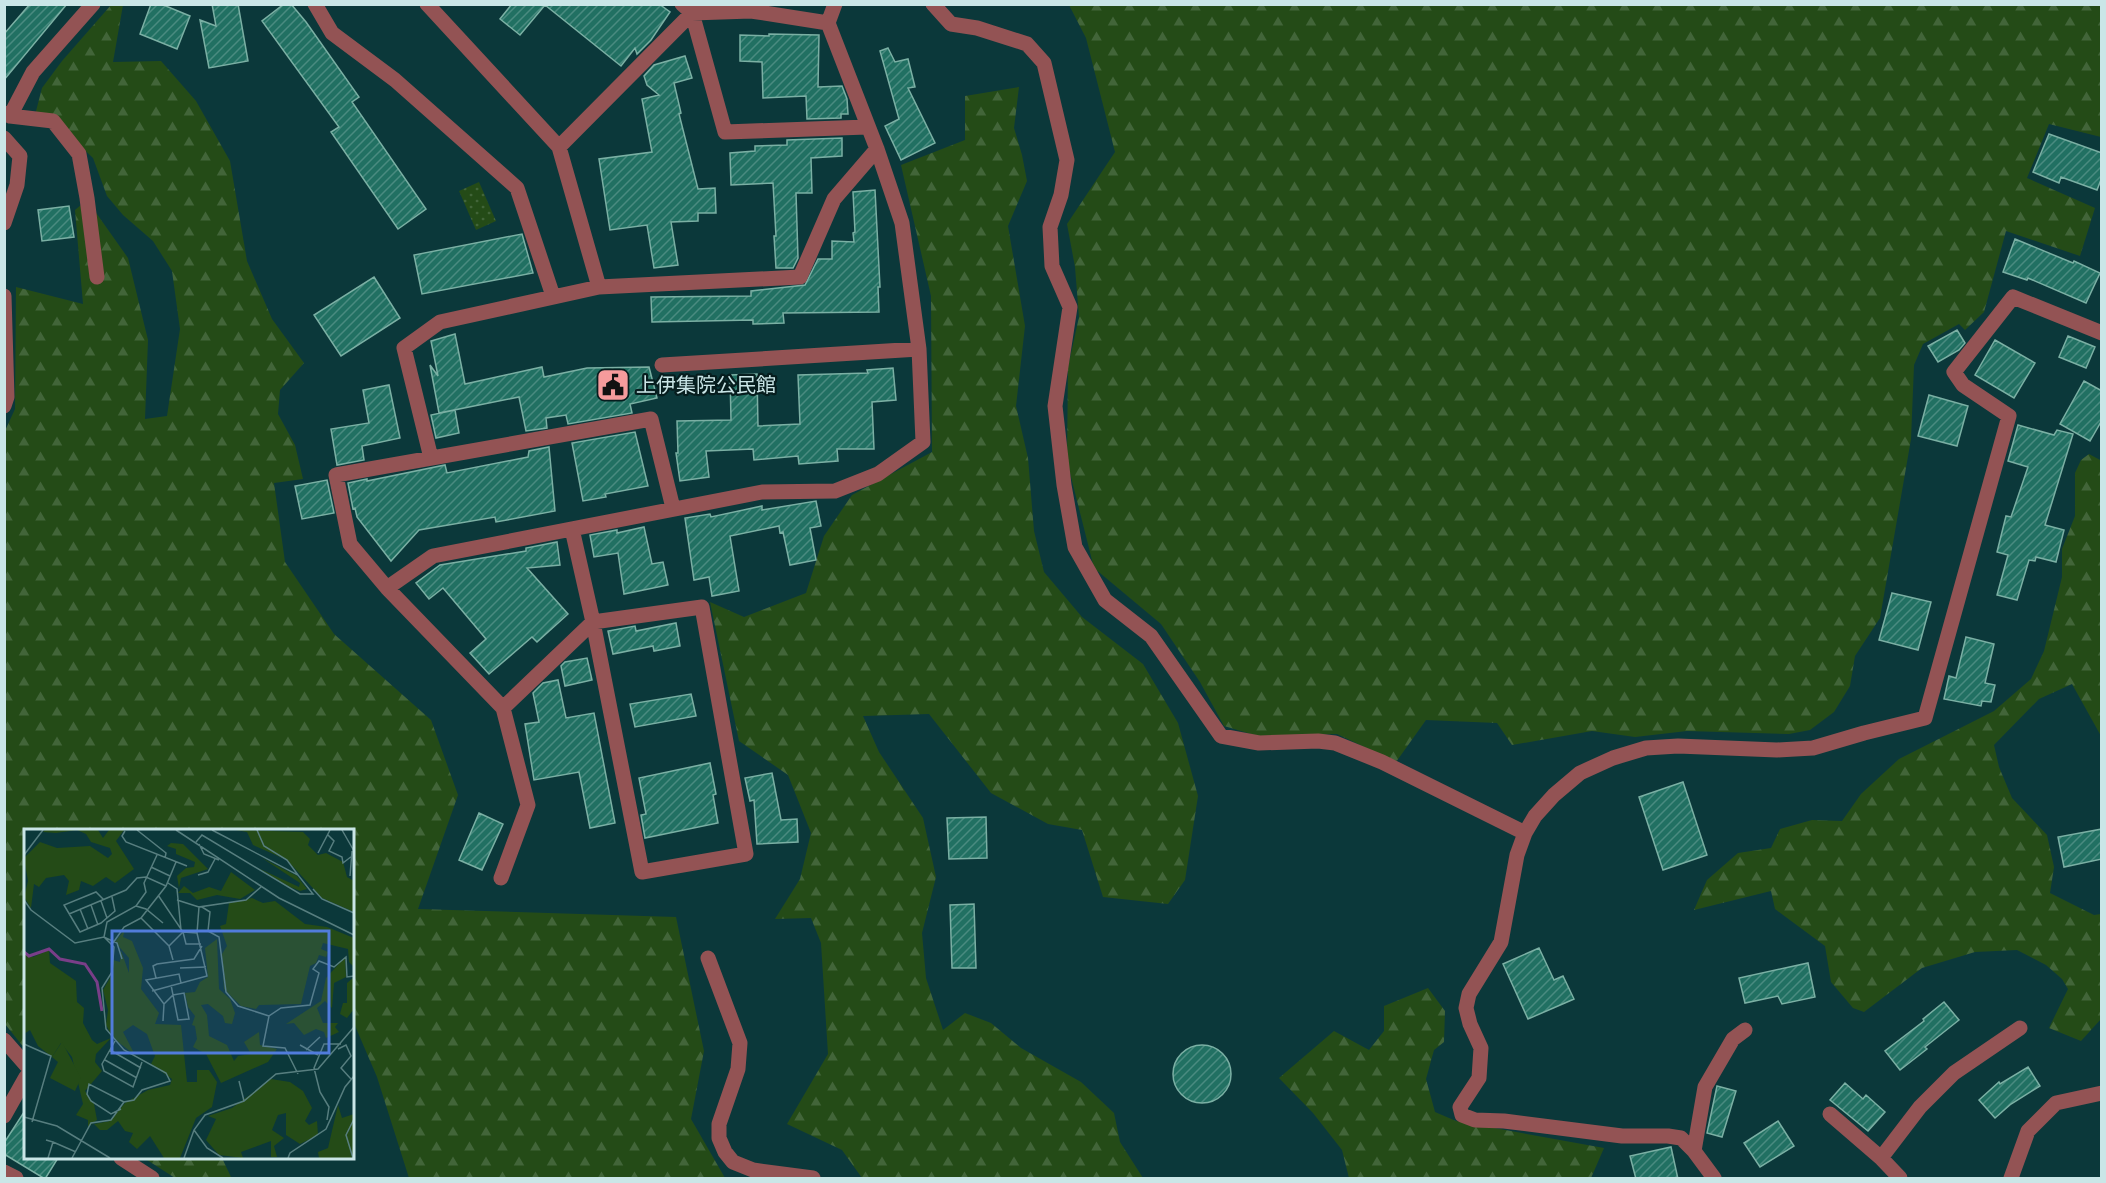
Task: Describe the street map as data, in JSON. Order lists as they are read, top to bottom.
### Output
{
  "places": {
    "public building": ["上伊集院公民館"]
  }
}
